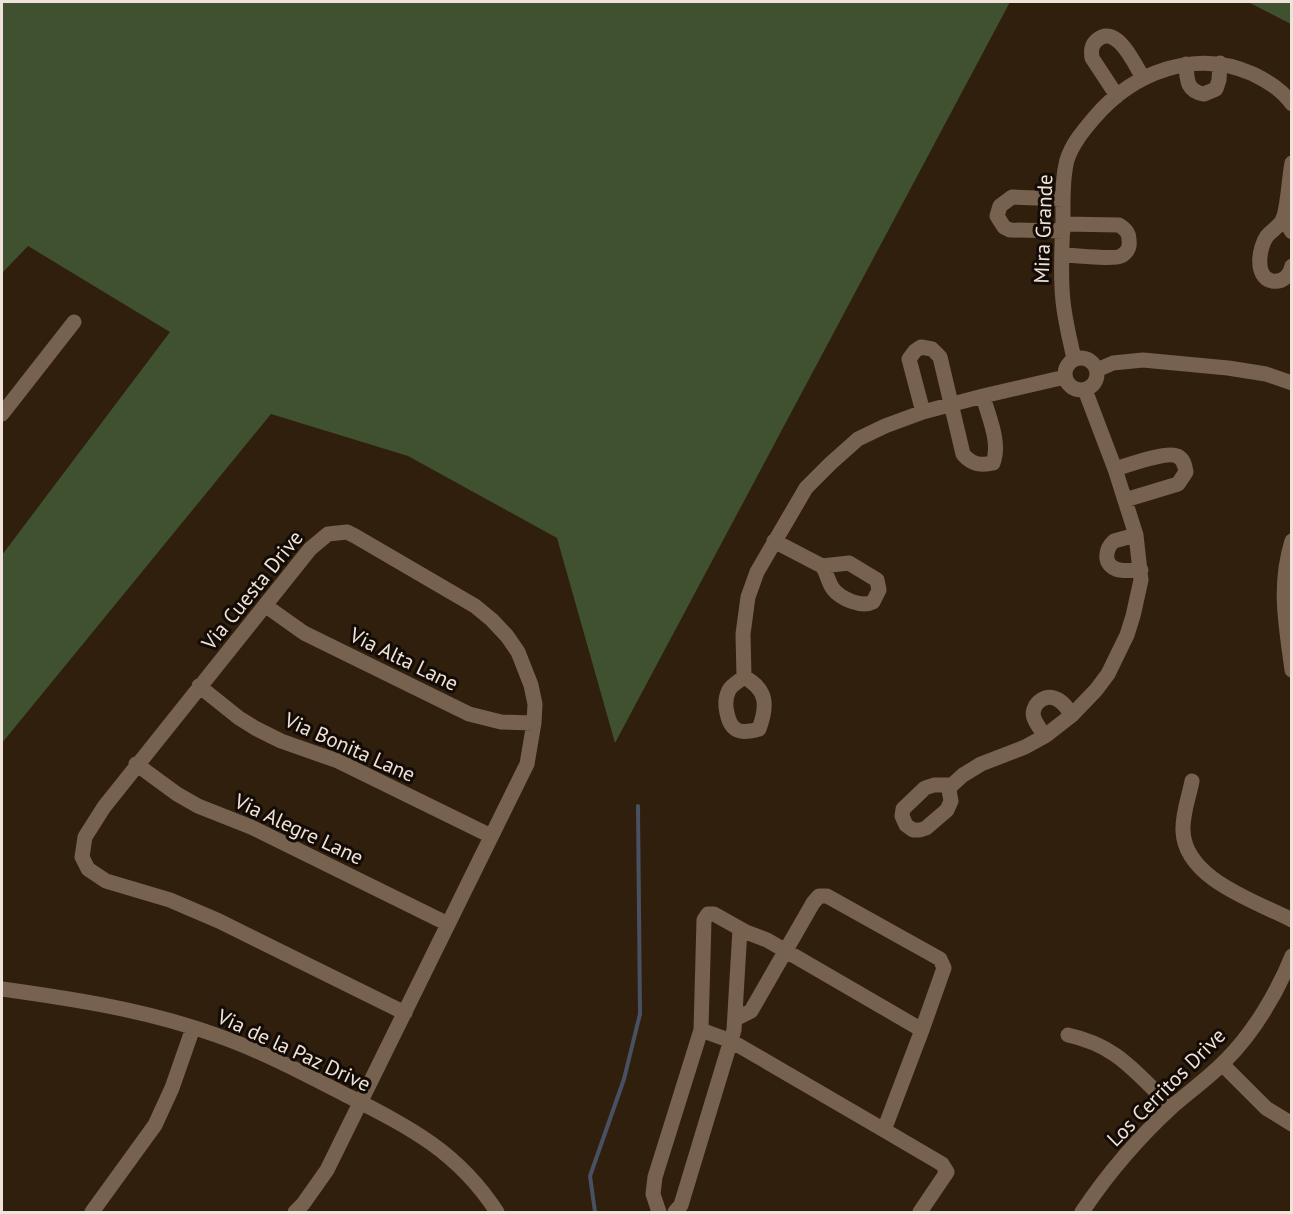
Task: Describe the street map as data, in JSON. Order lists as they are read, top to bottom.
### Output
{
  "streets": {
    "street": [
      "Mira Grande",
      "Via Cuesta Drive",
      "Via Alta Lane",
      "Via Bonita Lane",
      "Via Alegre Lane",
      "Via de la Paz Drive",
      "Los Cerritos Drive"
    ]
  },
  "crossings": [
    ["Via Cuesta Drive", "Via Alta Lane"],
    ["Via Cuesta Drive", "Via Bonita Lane"],
    ["Via Cuesta Drive", "Via Alegre Lane"],
    ["Via Cuesta Drive", "Via de la Paz Drive"]
  ]
}
